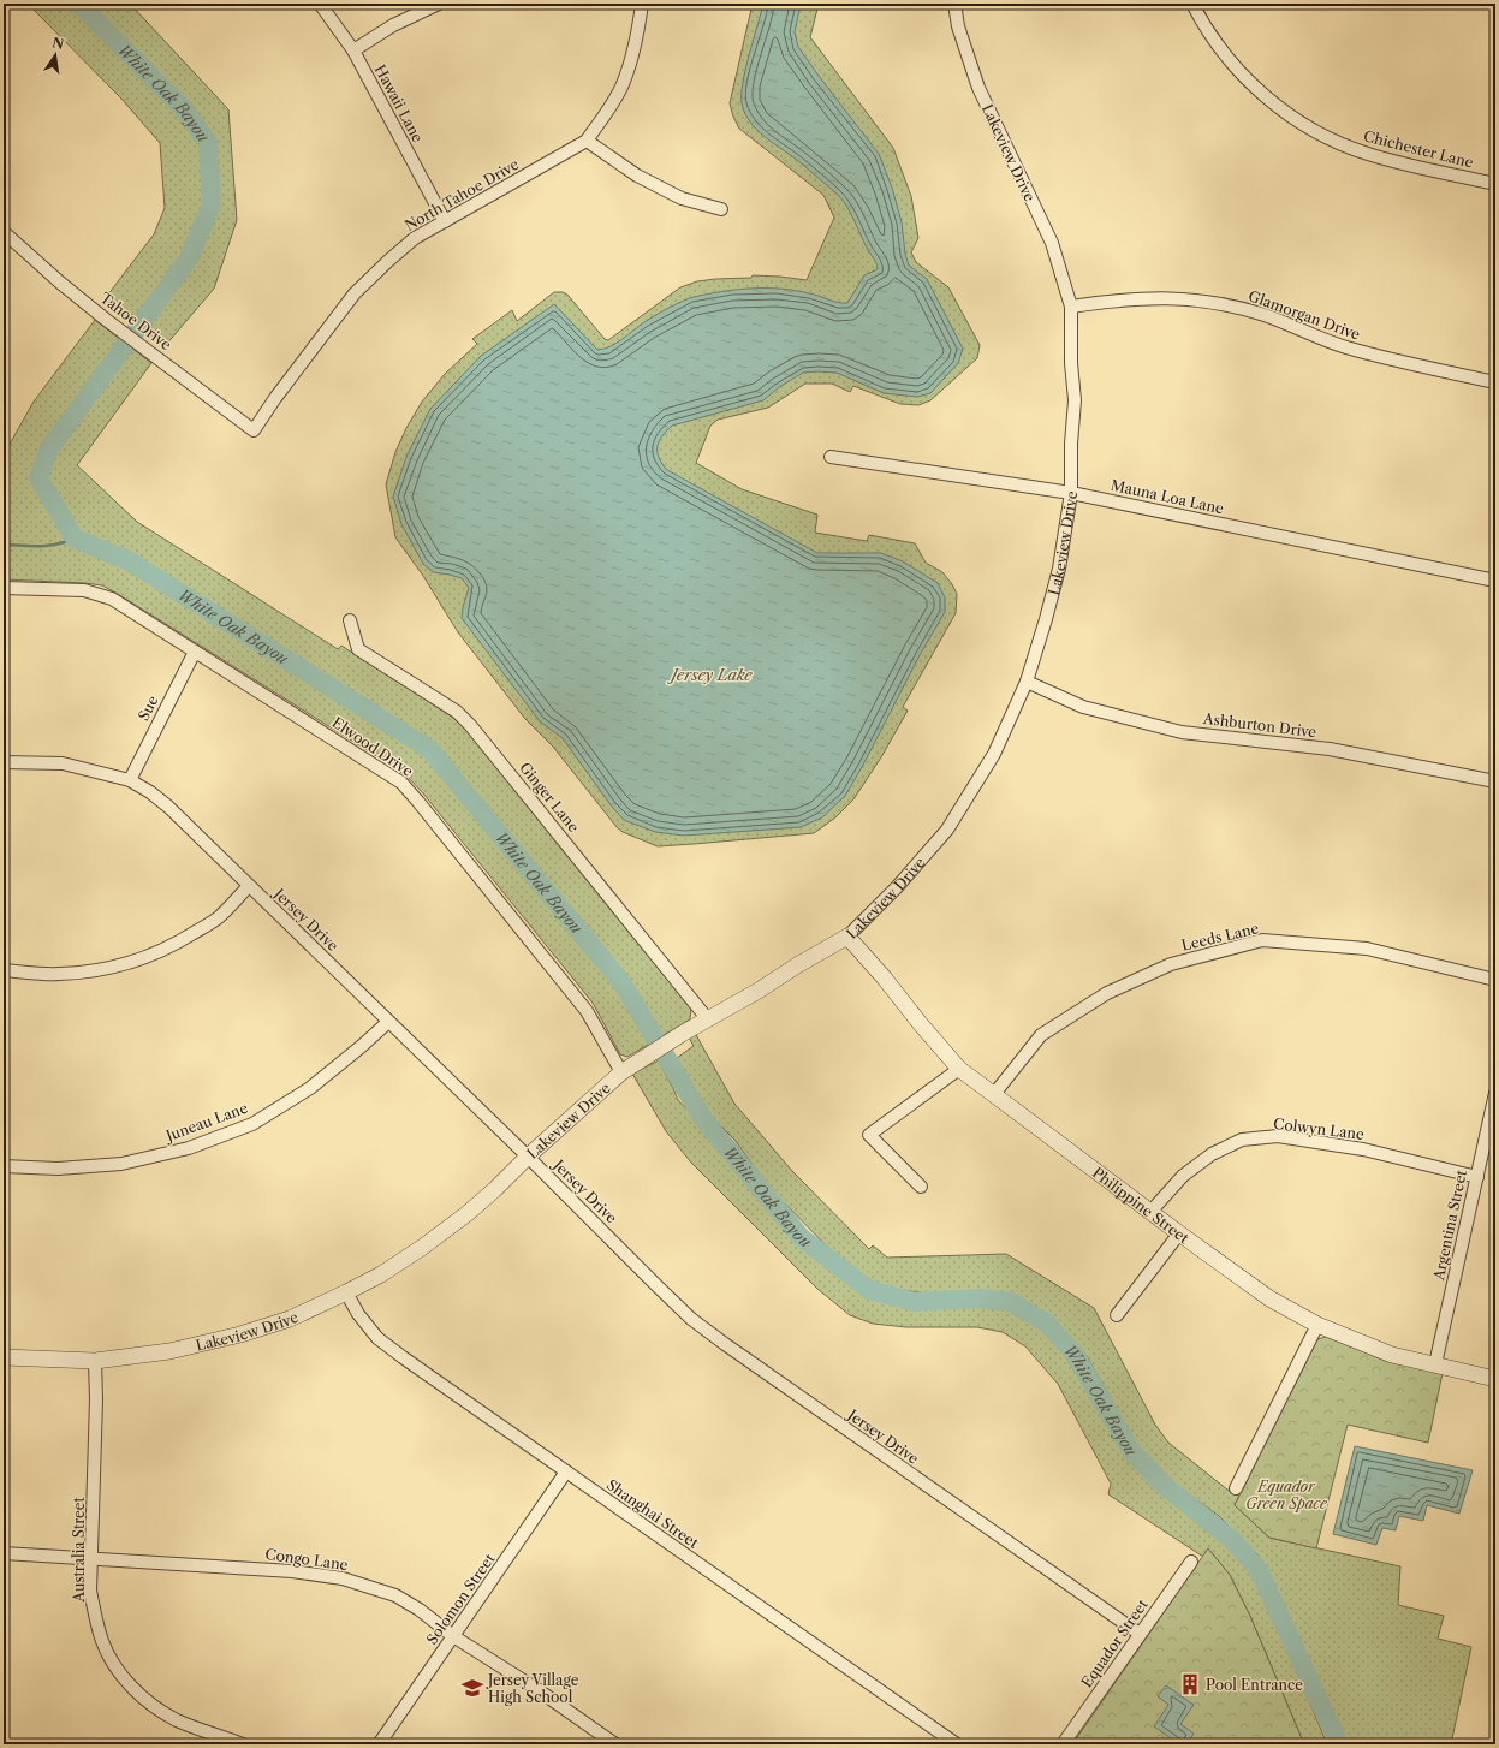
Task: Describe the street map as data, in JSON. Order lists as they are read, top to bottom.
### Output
{
  "streets": {
    "street": [
      "Hawaii Lane",
      "Chichester Lane",
      "Lakeview Drive",
      "North Tahoe Drive",
      "Glamorgan Drive",
      "Tahoe Drive",
      "Mauna Loa Lane",
      "Sue",
      "Ashburton Drive",
      "Elwood Drive",
      "Ginger Lane",
      "Jersey Drive",
      "Leeds Lane",
      "Juneau Lane",
      "Colwyn Lane",
      "Philippine Street",
      "Argentina Street",
      "Shanghai Street",
      "Australia Street",
      "Congo Lane",
      "Solomon Street",
      "Equador Street"
    ]
  },
  "crossings": [
    ["Hawaii Lane", "North Tahoe Drive"],
    ["Lakeview Drive", "Glamorgan Drive"],
    ["Lakeview Drive", "Mauna Loa Lane"],
    ["Lakeview Drive", "Ashburton Drive"],
    ["Lakeview Drive", "Elwood Drive"],
    ["Lakeview Drive", "Ginger Lane"],
    ["Lakeview Drive", "Jersey Drive"],
    ["Lakeview Drive", "Philippine Street"],
    ["Lakeview Drive", "Shanghai Street"],
    ["Lakeview Drive", "Australia Street"],
    ["North Tahoe Drive", "Tahoe Drive"],
    ["Sue", "Elwood Drive"],
    ["Sue", "Jersey Drive"],
    ["Jersey Drive", "Juneau Lane"],
    ["Jersey Drive", "Equador Street"],
    ["Leeds Lane", "Philippine Street"],
    ["Colwyn Lane", "Philippine Street"],
    ["Colwyn Lane", "Argentina Street"],
    ["Philippine Street", "Argentina Street"],
    ["Shanghai Street", "Solomon Street"],
    ["Australia Street", "Congo Lane"],
    ["Congo Lane", "Solomon Street"]
  ],
  "water": ["White Oak Bayou", "Jersey Lake"],
  "parks": ["Equador Green Space"],
  "places": {
    "building": ["Pool Entrance"],
    "school or university": ["Jersey Village High School"]
  },
  "north": "top"
}
